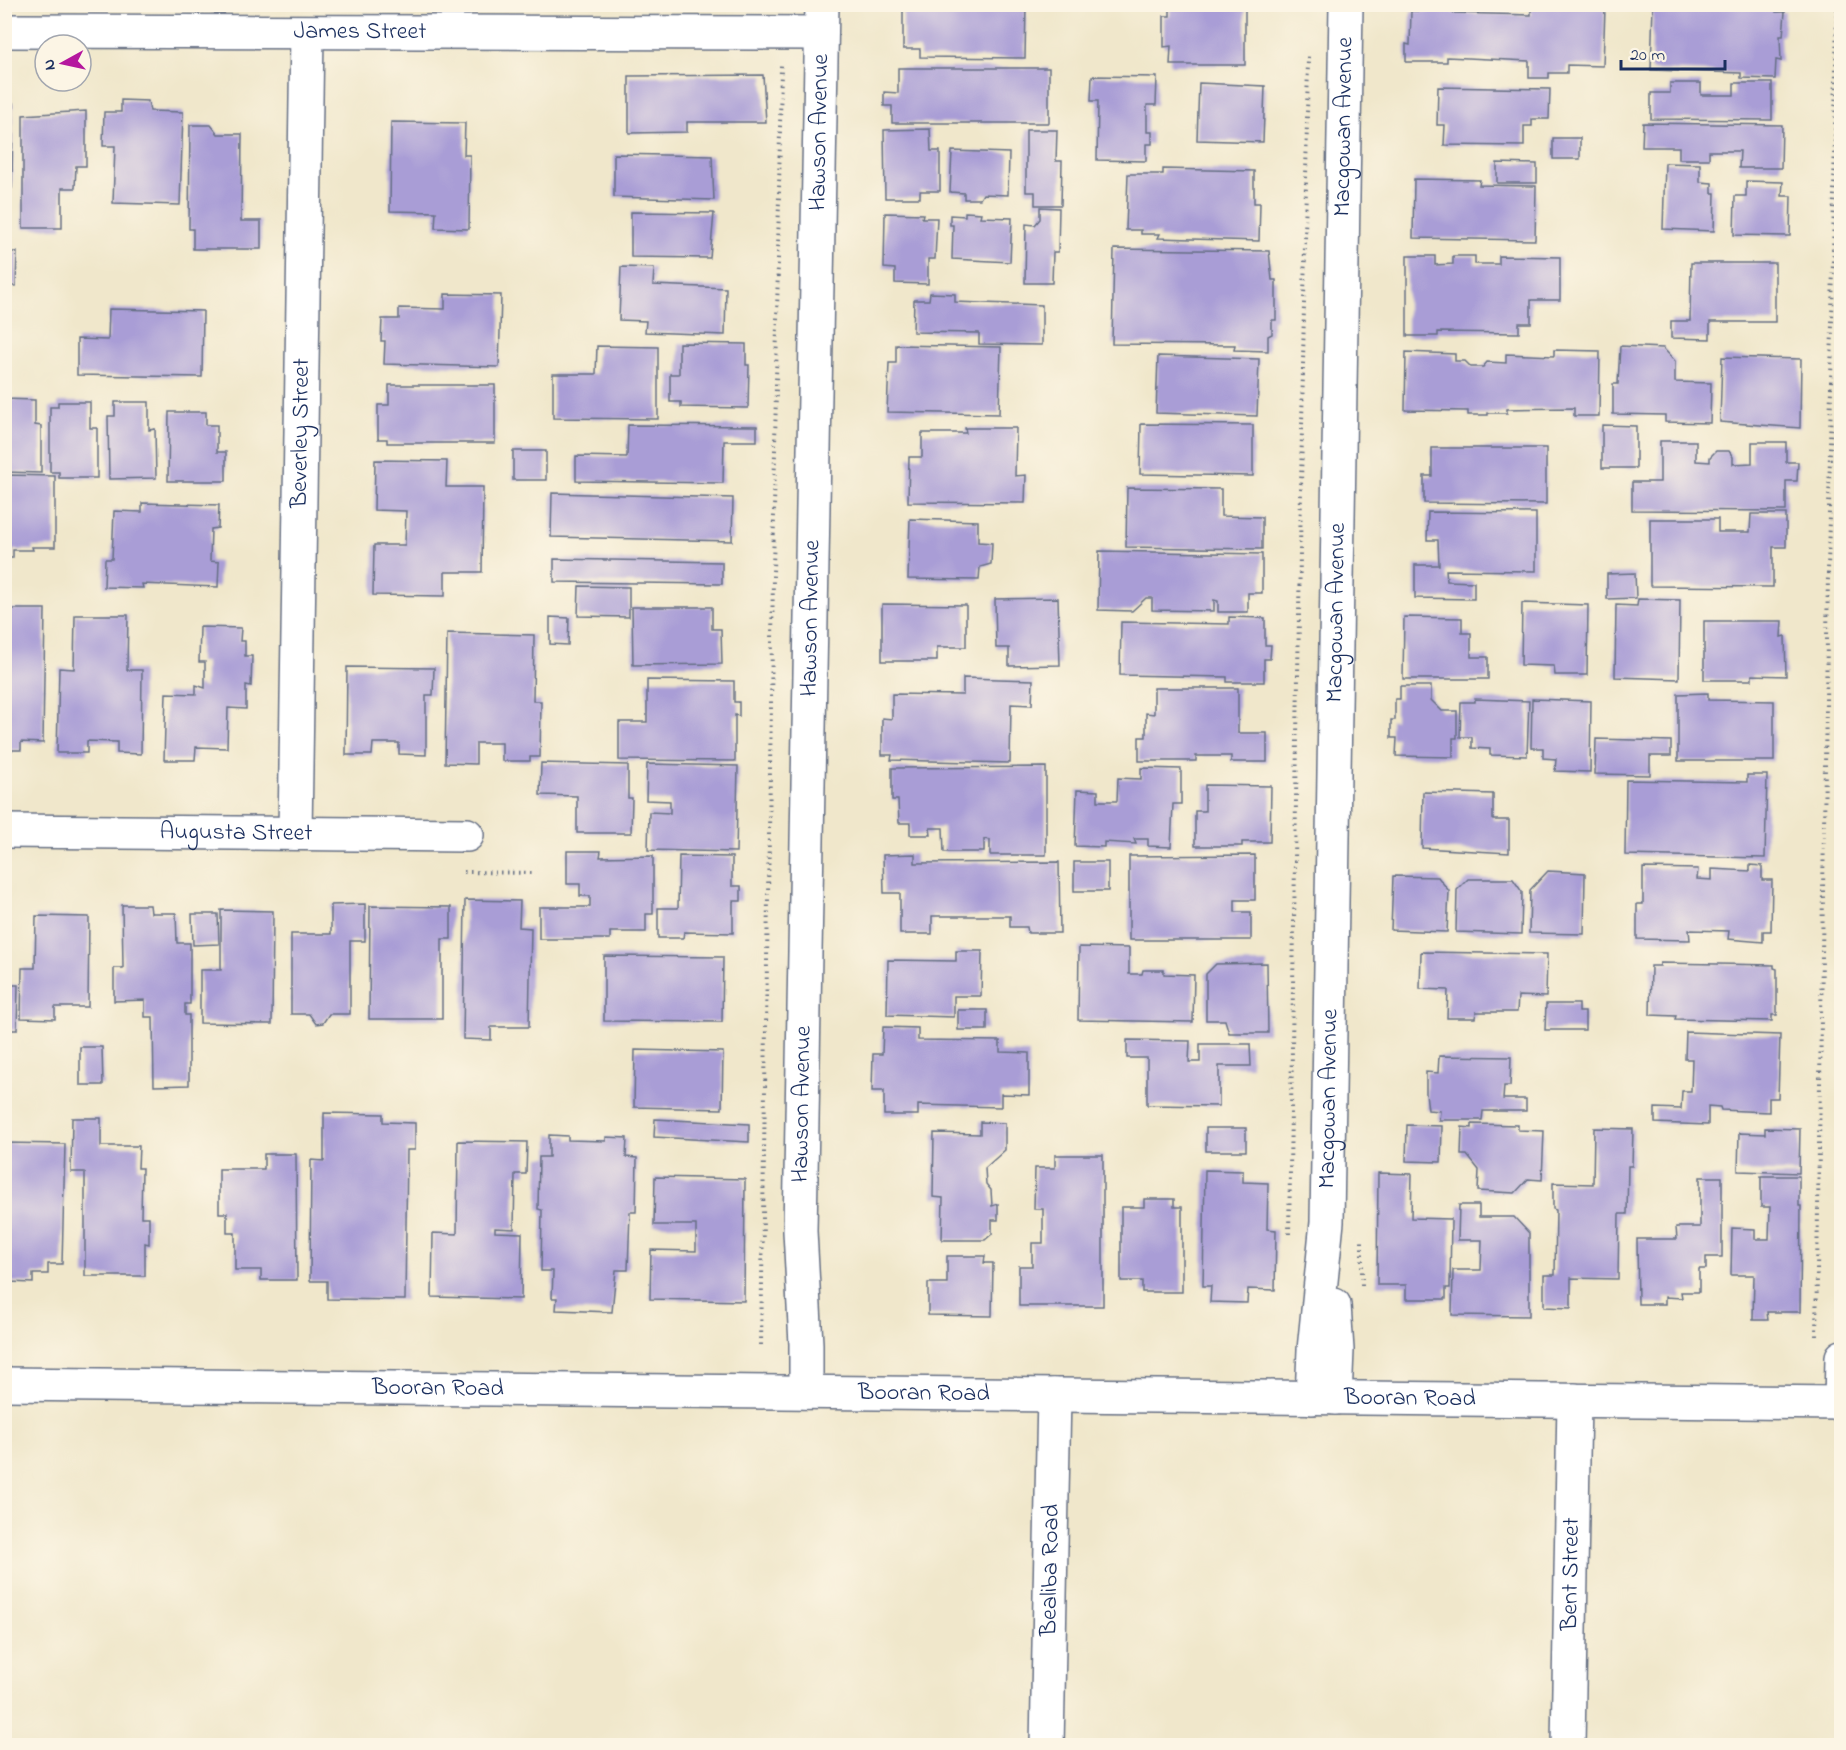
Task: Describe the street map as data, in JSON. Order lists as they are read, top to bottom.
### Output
{
  "streets": {
    "street": [
      "James Street",
      "Macgowan Avenue",
      "Hawson Avenue",
      "Beverley Street",
      "Augusta Street",
      "Booran Road",
      "Bealiba Road",
      "Bent Street"
    ]
  },
  "crossings": [
    ["James Street", "Hawson Avenue"],
    ["James Street", "Beverley Street"],
    ["Macgowan Avenue", "Booran Road"],
    ["Hawson Avenue", "Booran Road"],
    ["Beverley Street", "Augusta Street"],
    ["Booran Road", "Bealiba Road"],
    ["Booran Road", "Bent Street"]
  ],
  "scale_bar": "20 m",
  "north": "left"
}
